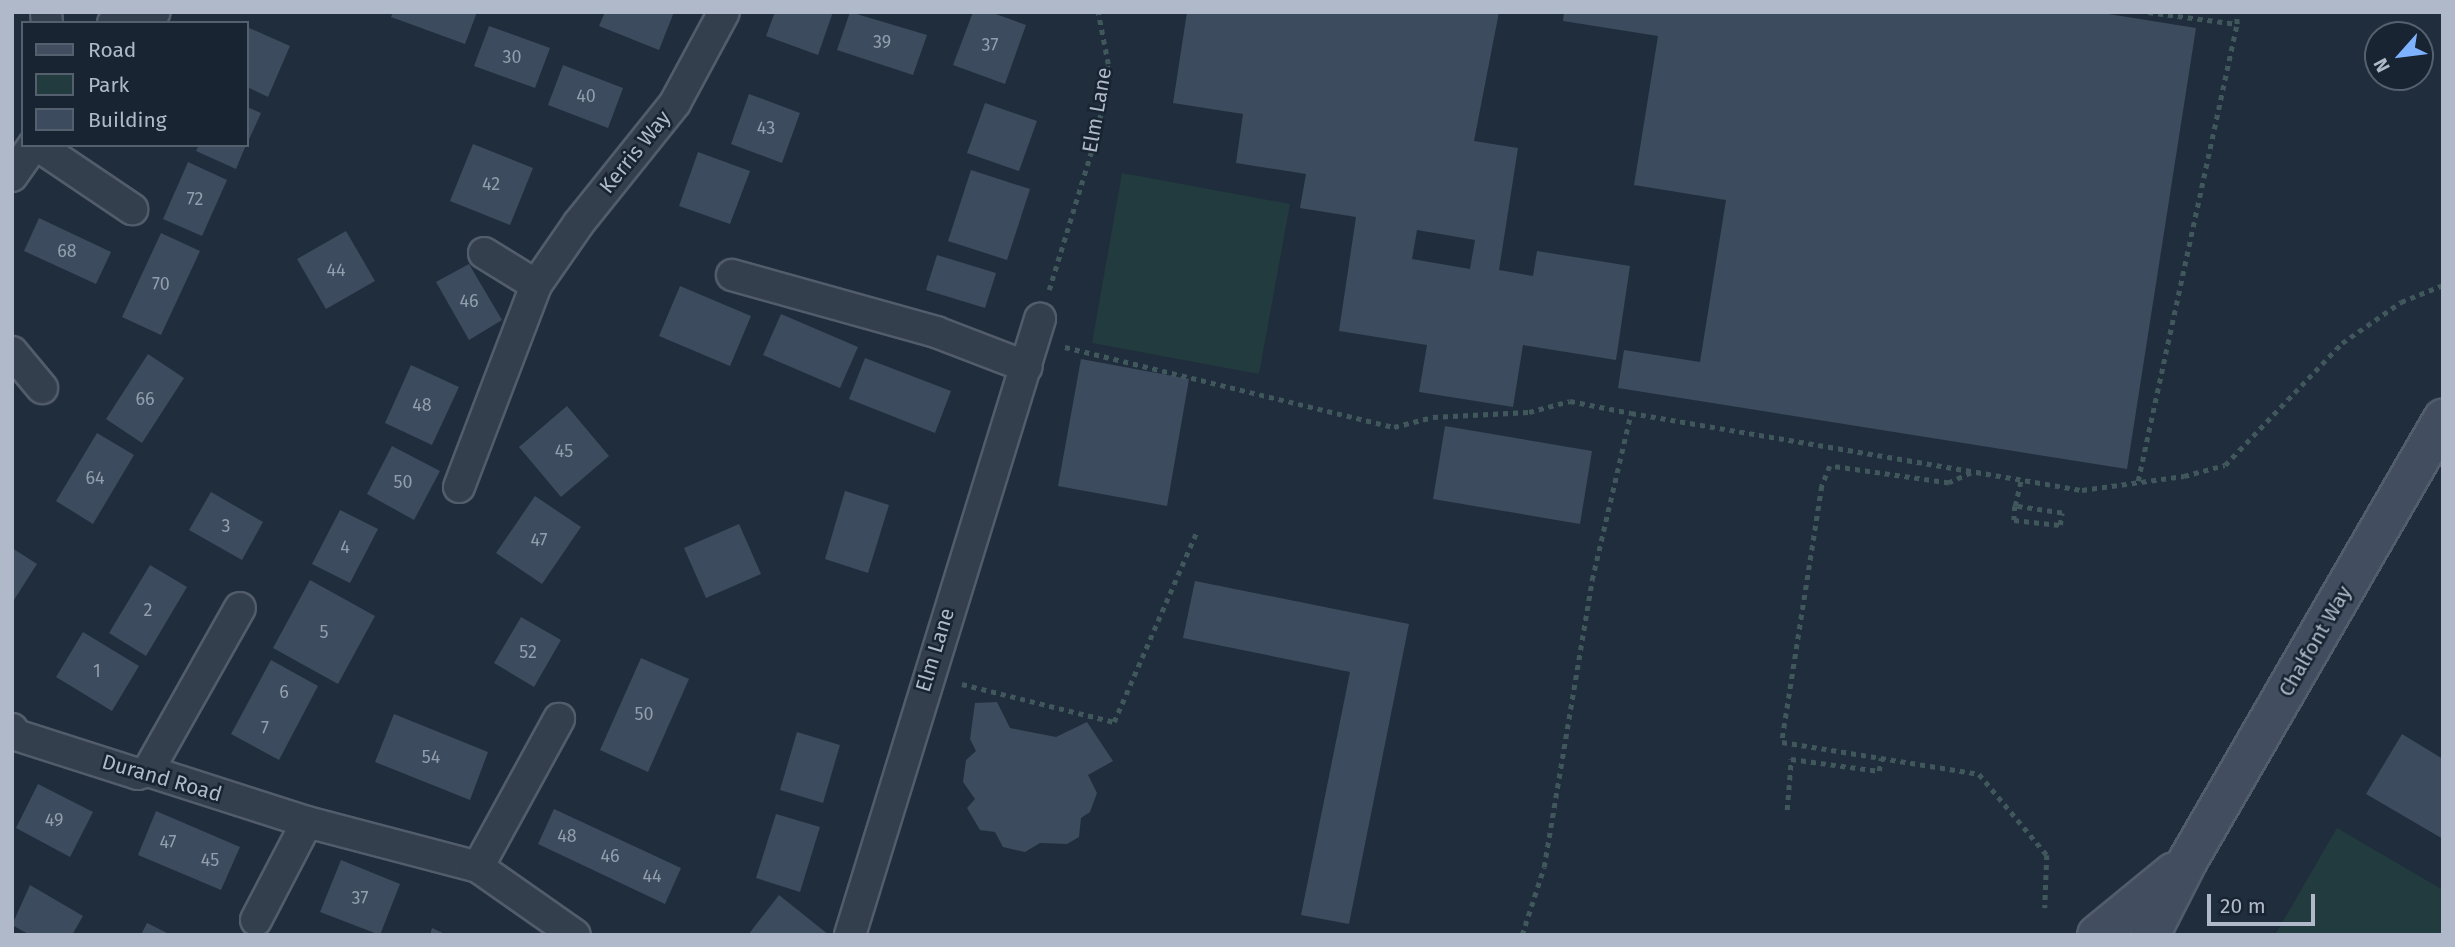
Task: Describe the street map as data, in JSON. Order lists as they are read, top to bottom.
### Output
{
  "streets": {
    "street": [
      "Elm Lane",
      "Kerris Way",
      "Chalfont Way",
      "Durand Road"
    ]
  },
  "house_numbers": [
    "39",
    "37",
    "30",
    "40",
    "43",
    "42",
    "72",
    "68",
    "44",
    "70",
    "46",
    "66",
    "48",
    "45",
    "64",
    "50",
    "3",
    "47",
    "4",
    "2",
    "5",
    "52",
    "1",
    "6",
    "50",
    "7",
    "54",
    "49",
    "48",
    "47",
    "46",
    "45",
    "44",
    "37"
  ],
  "legend": ["Road", "Park", "Building"],
  "scale_bar": "20 m",
  "north": "bottom left"
}
